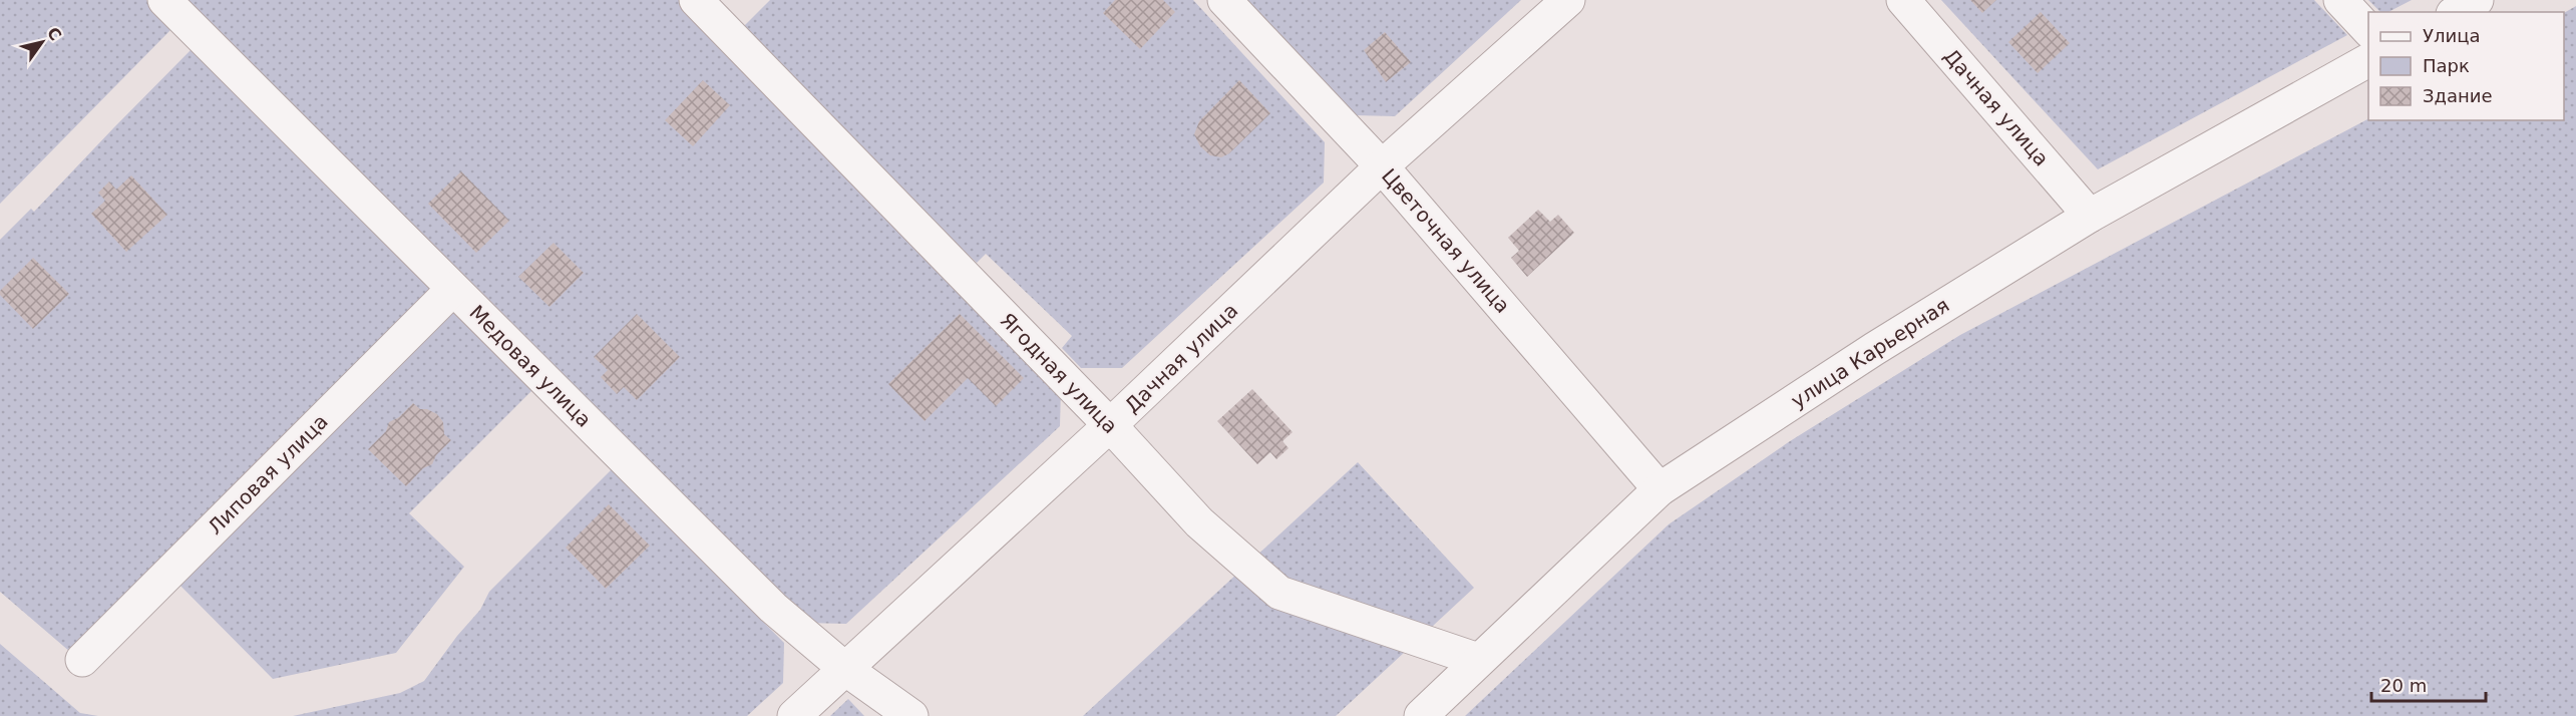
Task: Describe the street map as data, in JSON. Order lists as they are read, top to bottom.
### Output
{
  "streets": {
    "street": [
      "Дачная улица",
      "Цветочная улица",
      "улица Карьерная",
      "Медовая улица",
      "Ягодная улица",
      "Липовая улица"
    ]
  },
  "crossings": [
    ["Дачная улица", "Цветочная улица"],
    ["Дачная улица", "улица Карьерная"],
    ["Дачная улица", "Медовая улица"],
    ["Дачная улица", "Ягодная улица"],
    ["Цветочная улица", "улица Карьерная"],
    ["улица Карьерная", "Ягодная улица"],
    ["Медовая улица", "Липовая улица"]
  ],
  "legend": ["Улица", "Парк", "Здание"],
  "scale_bar": "20 m",
  "north": "top right"
}
